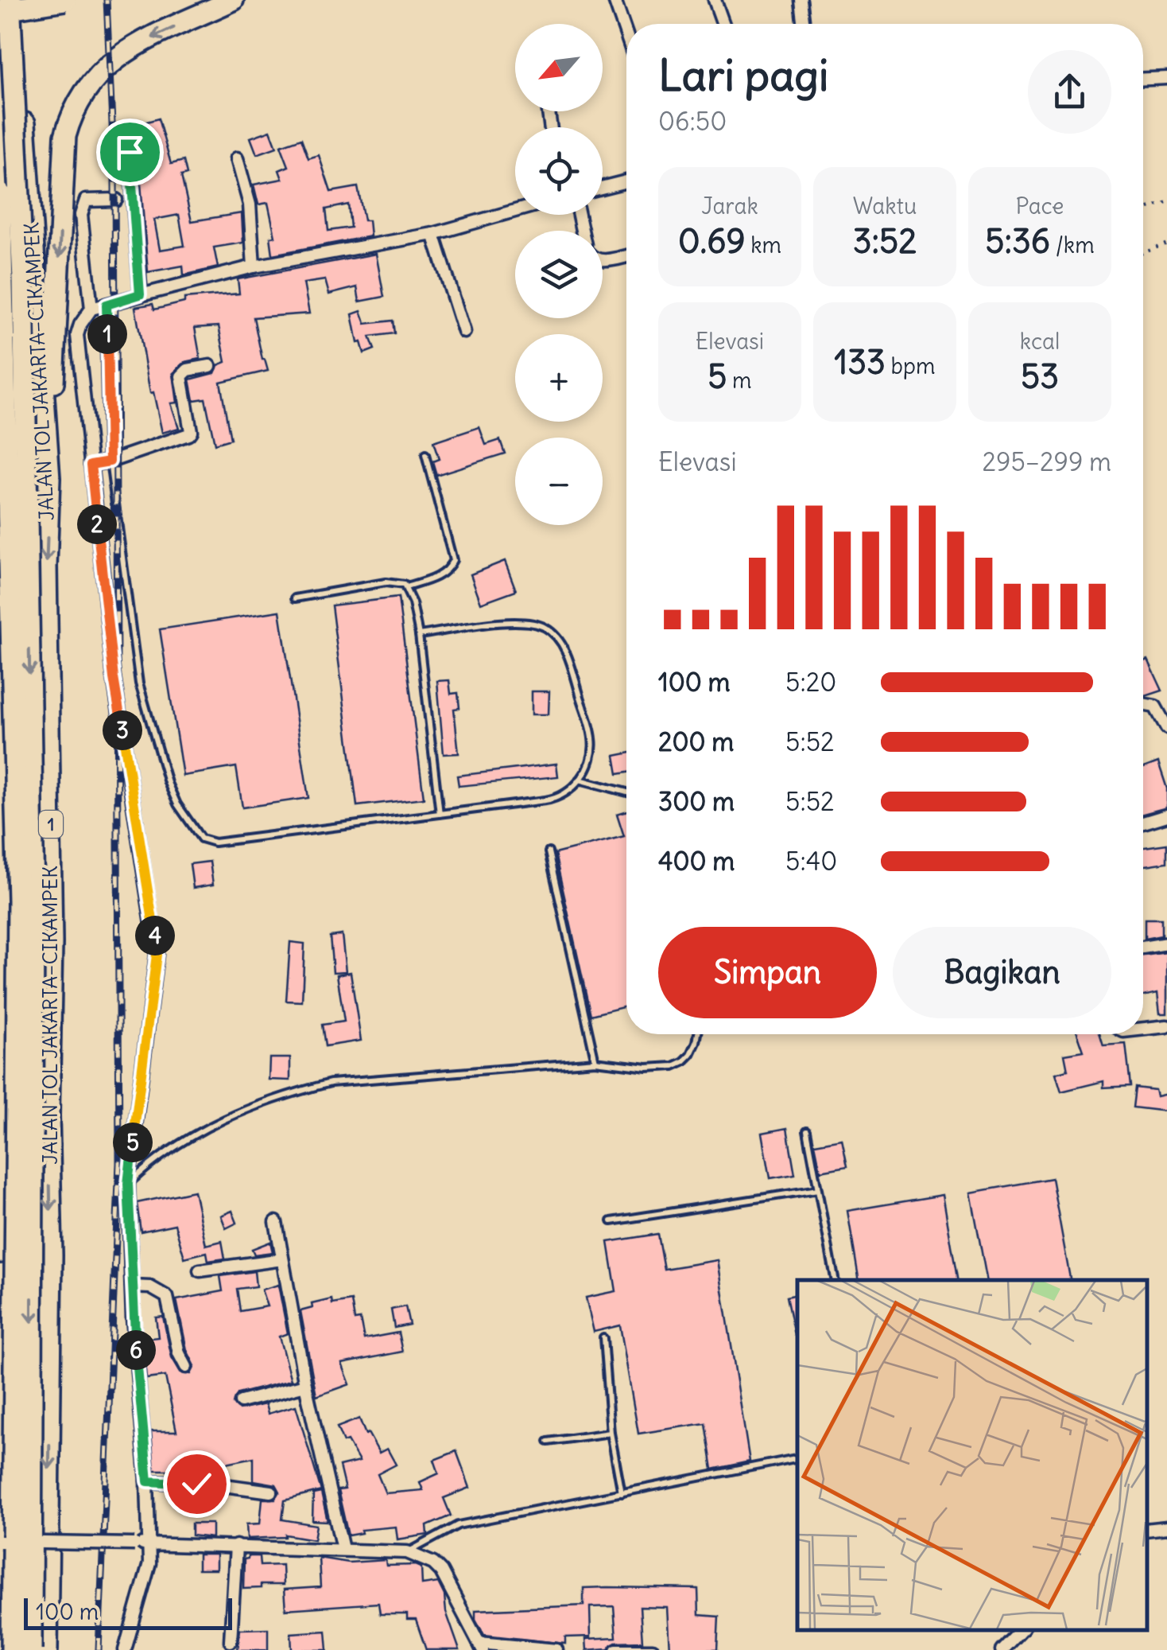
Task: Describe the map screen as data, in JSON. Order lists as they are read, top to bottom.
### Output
{
  "streets": {
    "highway": ["JALAN TOL JAKARTA–CIKAMPEK", "1"]
  },
  "scale_bar": "100 m",
  "north": "bottom left",
  "page": {
    "map_buttons": ["+", "−"],
    "heading": ["Lari pagi", "06:50"],
    "stats": [
      ["Jarak", "0.69 km"],
      ["Waktu", "3:52"],
      ["Pace", "5:36 /km"],
      ["Elevasi", "5 m"],
      ["133 bpm"],
      ["kcal", "53"]
    ],
    "pins": [
      "1",
      "2",
      "3",
      "4",
      "5",
      "6"
    ],
    "chart": ["Elevasi", "295–299 m"],
    "list": [
      {
        "name": "100 m",
        "note": "5:20"
      },
      {
        "name": "200 m",
        "note": "5:52"
      },
      {
        "name": "300 m",
        "note": "5:52"
      },
      {
        "name": "400 m",
        "note": "5:40"
      }
    ],
    "buttons": ["Simpan", "Bagikan"],
    "scale": "100 m"
  }
}
